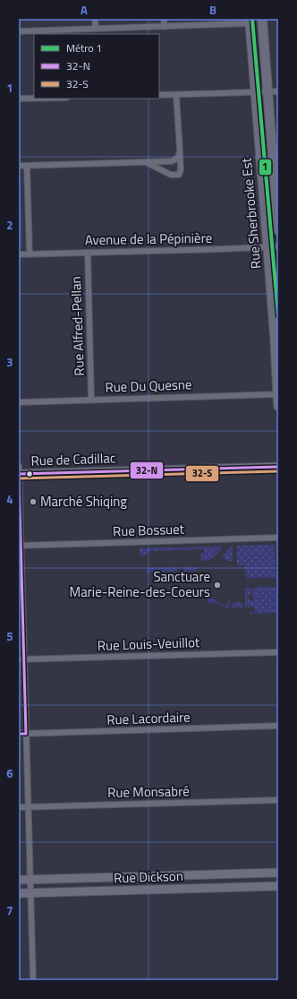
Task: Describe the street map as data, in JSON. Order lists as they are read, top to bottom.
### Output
{
  "streets": {
    "main road": ["Rue Sherbrooke Est", "Rue de Cadillac", "Rue Dickson"],
    "street": [
      "Avenue de la Pépinière",
      "Rue Alfred-Pellan",
      "Rue Du Quesne",
      "Rue Bossuet",
      "Rue Louis-Veuillot",
      "Rue Lacordaire",
      "Rue Monsabré"
    ]
  },
  "crossings": [
    ["Rue Sherbrooke Est", "Avenue de la Pépinière"],
    ["Rue Sherbrooke Est", "Rue Du Quesne"],
    ["Avenue de la Pépinière", "Rue Alfred-Pellan"],
    ["Rue Alfred-Pellan", "Rue Du Quesne"]
  ],
  "places": ["Marché Shiqing", "Sanctuare Marie-Reine-des-Coeurs"],
  "lines": ["metro line 1", "transit line 32-N", "transit line 32-S"],
  "legend": ["Métro 1", "32-N", "32-S"],
  "grid": {
    "columns": ["A", "B"],
    "rows": [
      "1",
      "2",
      "3",
      "4",
      "5",
      "6",
      "7"
    ]
  }
}
